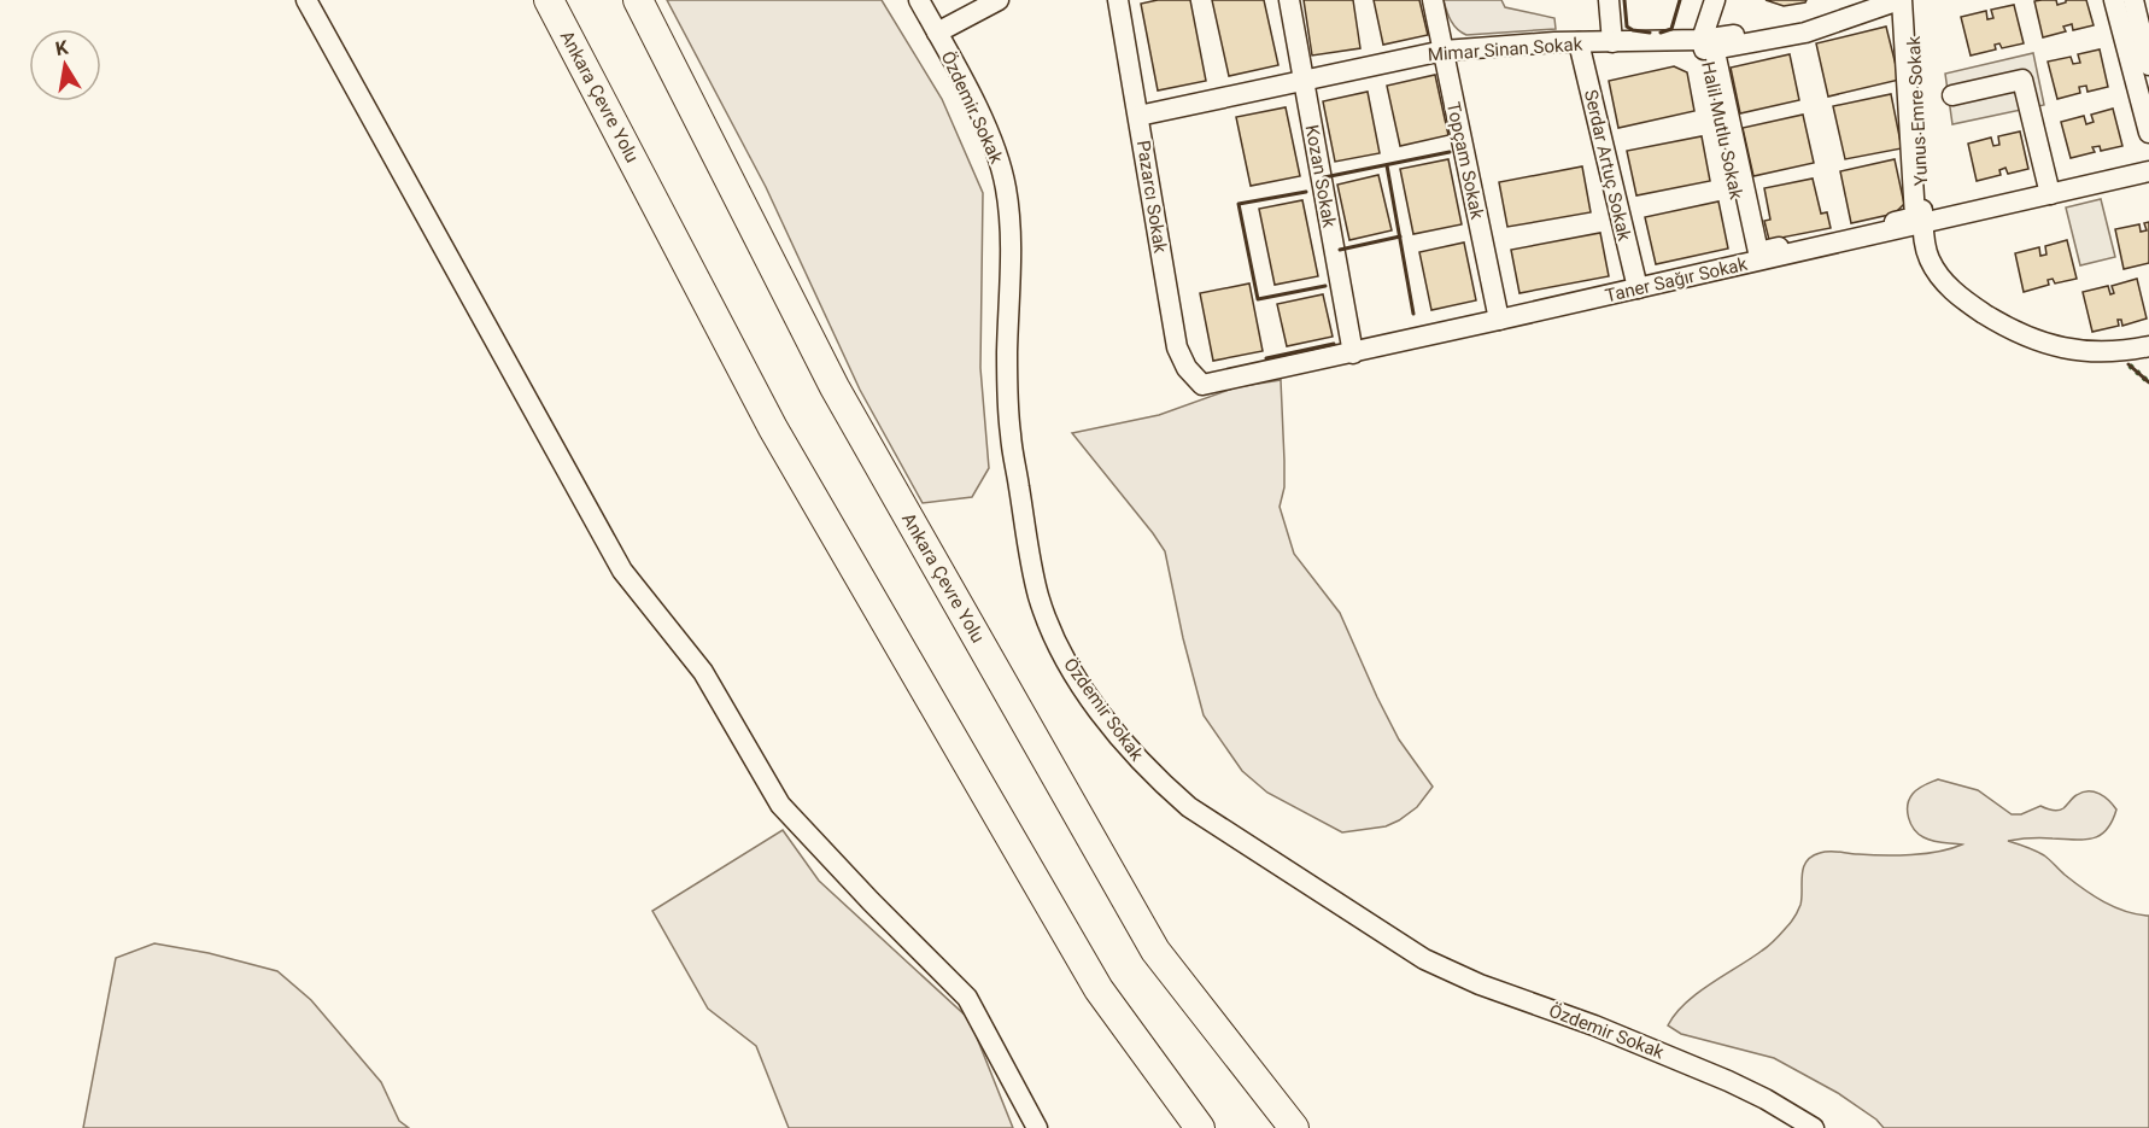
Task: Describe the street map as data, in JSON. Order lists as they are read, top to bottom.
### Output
{
  "streets": {
    "highway": ["Ankara Çevre Yolu"],
    "street": [
      "Mimar Sinan Sokak",
      "Özdemir Sokak",
      "Yunus Emre Sokak",
      "Halil Mutlu Sokak",
      "Topçam Sokak",
      "Serdar Artuç Sokak",
      "Kozan Sokak",
      "Pazarcı Sokak",
      "Taner Sağır Sokak"
    ]
  },
  "crossings": [
    ["Mimar Sinan Sokak", "Halil Mutlu Sokak"],
    ["Mimar Sinan Sokak", "Topçam Sokak"],
    ["Mimar Sinan Sokak", "Serdar Artuç Sokak"],
    ["Mimar Sinan Sokak", "Kozan Sokak"],
    ["Mimar Sinan Sokak", "Pazarcı Sokak"],
    ["Yunus Emre Sokak", "Taner Sağır Sokak"],
    ["Halil Mutlu Sokak", "Taner Sağır Sokak"],
    ["Topçam Sokak", "Taner Sağır Sokak"],
    ["Serdar Artuç Sokak", "Taner Sağır Sokak"],
    ["Kozan Sokak", "Taner Sağır Sokak"],
    ["Pazarcı Sokak", "Taner Sağır Sokak"]
  ],
  "north": "top"
}
